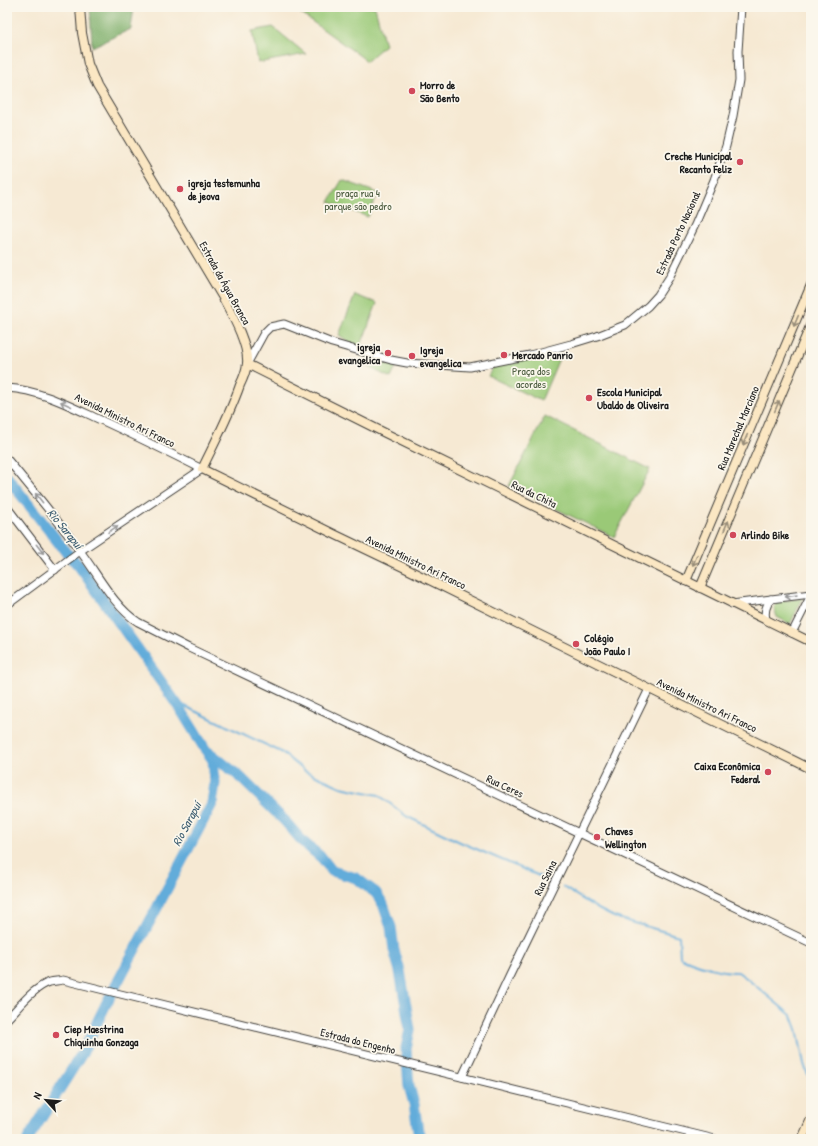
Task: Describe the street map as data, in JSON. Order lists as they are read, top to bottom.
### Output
{
  "streets": {
    "main road": [
      "Estrada da Água Branca",
      "Avenida Ministro Ari Franco",
      "Rua Marechal Marciano",
      "Rua da Chita"
    ],
    "street": [
      "Estrada Porto Nacional",
      "Rua Ceres",
      "Rua Saina",
      "Estrada do Engenho"
    ]
  },
  "crossings": [
    ["Estrada Porto Nacional", "Estrada da Água Branca"],
    ["Estrada Porto Nacional", "Rua da Chita"],
    ["Estrada da Água Branca", "Avenida Ministro Ari Franco"],
    ["Estrada da Água Branca", "Rua da Chita"],
    ["Avenida Ministro Ari Franco", "Rua Saina"],
    ["Rua Marechal Marciano", "Rua da Chita"],
    ["Rua Ceres", "Rua Saina"],
    ["Rua Saina", "Estrada do Engenho"]
  ],
  "water": ["Rio Sarapuí"],
  "parks": ["praça rua 4 parque são pedro", "Praça dos acordes"],
  "places": [
    "Morro de São Bento",
    "Creche Municipal Recanto Feliz",
    "igreja testemunha de jeova",
    "igreja evangelica",
    "Mercado Panrio",
    "Igreja evangelica",
    "Escola Municipal Ubaldo de Oliveira",
    "Arlindo Bike",
    "Colégio João Paulo I",
    "Caixa Econômica Federal",
    "Chaves Wellington",
    "Ciep Maestrina Chiquinha Gonzaga"
  ],
  "north": "top left"
}
